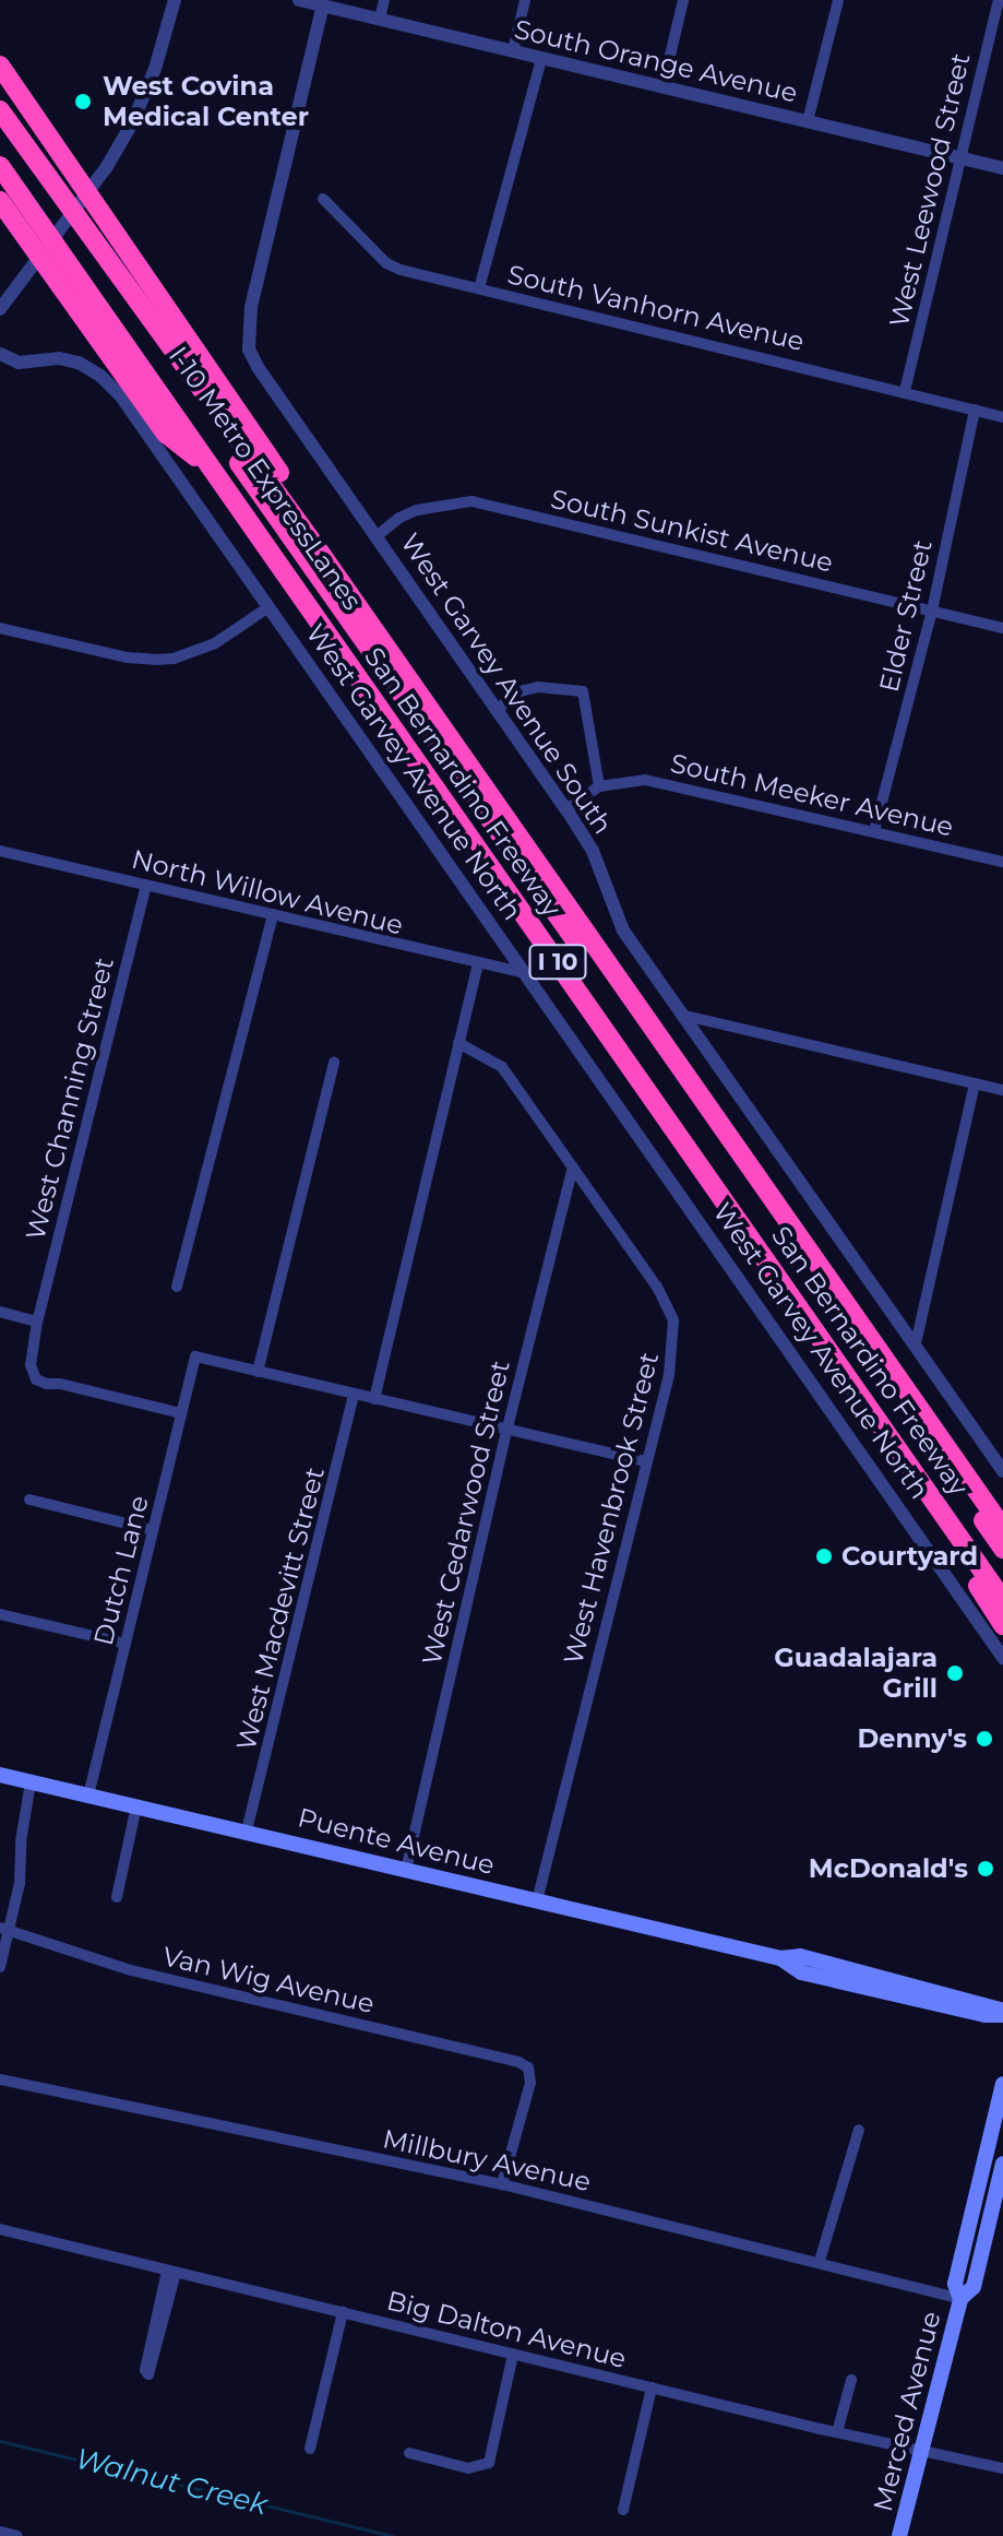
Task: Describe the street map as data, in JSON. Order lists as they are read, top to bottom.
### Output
{
  "streets": {
    "highway": ["I-10 Metro ExpressLanes", "San Bernardino Freeway", "I 10"],
    "main road": ["Puente Avenue", "Merced Avenue"],
    "street": [
      "South Orange Avenue",
      "West Leewood Street",
      "South Vanhorn Avenue",
      "South Sunkist Avenue",
      "Elder Street",
      "West Garvey Avenue South",
      "West Garvey Avenue North",
      "South Meeker Avenue",
      "North Willow Avenue",
      "West Channing Street",
      "West Havenbrook Street",
      "West Cedarwood Street",
      "Dutch Lane",
      "West Macdevitt Street",
      "Van Wig Avenue",
      "Millbury Avenue",
      "Big Dalton Avenue"
    ]
  },
  "crossings": [
    ["South Orange Avenue", "West Leewood Street"],
    ["South Orange Avenue", "West Garvey Avenue South"],
    ["West Leewood Street", "South Vanhorn Avenue"],
    ["South Vanhorn Avenue", "Elder Street"],
    ["I-10 Metro ExpressLanes", "San Bernardino Freeway"],
    ["South Sunkist Avenue", "Elder Street"],
    ["South Sunkist Avenue", "West Garvey Avenue South"],
    ["Elder Street", "South Meeker Avenue"],
    ["West Garvey Avenue South", "South Meeker Avenue"],
    ["West Garvey Avenue North", "North Willow Avenue"],
    ["North Willow Avenue", "West Channing Street"],
    ["West Channing Street", "Dutch Lane"],
    ["West Havenbrook Street", "West Cedarwood Street"],
    ["West Havenbrook Street", "Puente Avenue"],
    ["West Cedarwood Street", "Puente Avenue"],
    ["Dutch Lane", "Puente Avenue"],
    ["West Macdevitt Street", "Puente Avenue"],
    ["Van Wig Avenue", "Millbury Avenue"],
    ["Millbury Avenue", "Merced Avenue"],
    ["Big Dalton Avenue", "Merced Avenue"]
  ],
  "water": ["Walnut Creek"],
  "places": [
    "West Covina Medical Center",
    "Courtyard",
    "Guadalajara Grill",
    "Denny's",
    "McDonald's"
  ]
}
